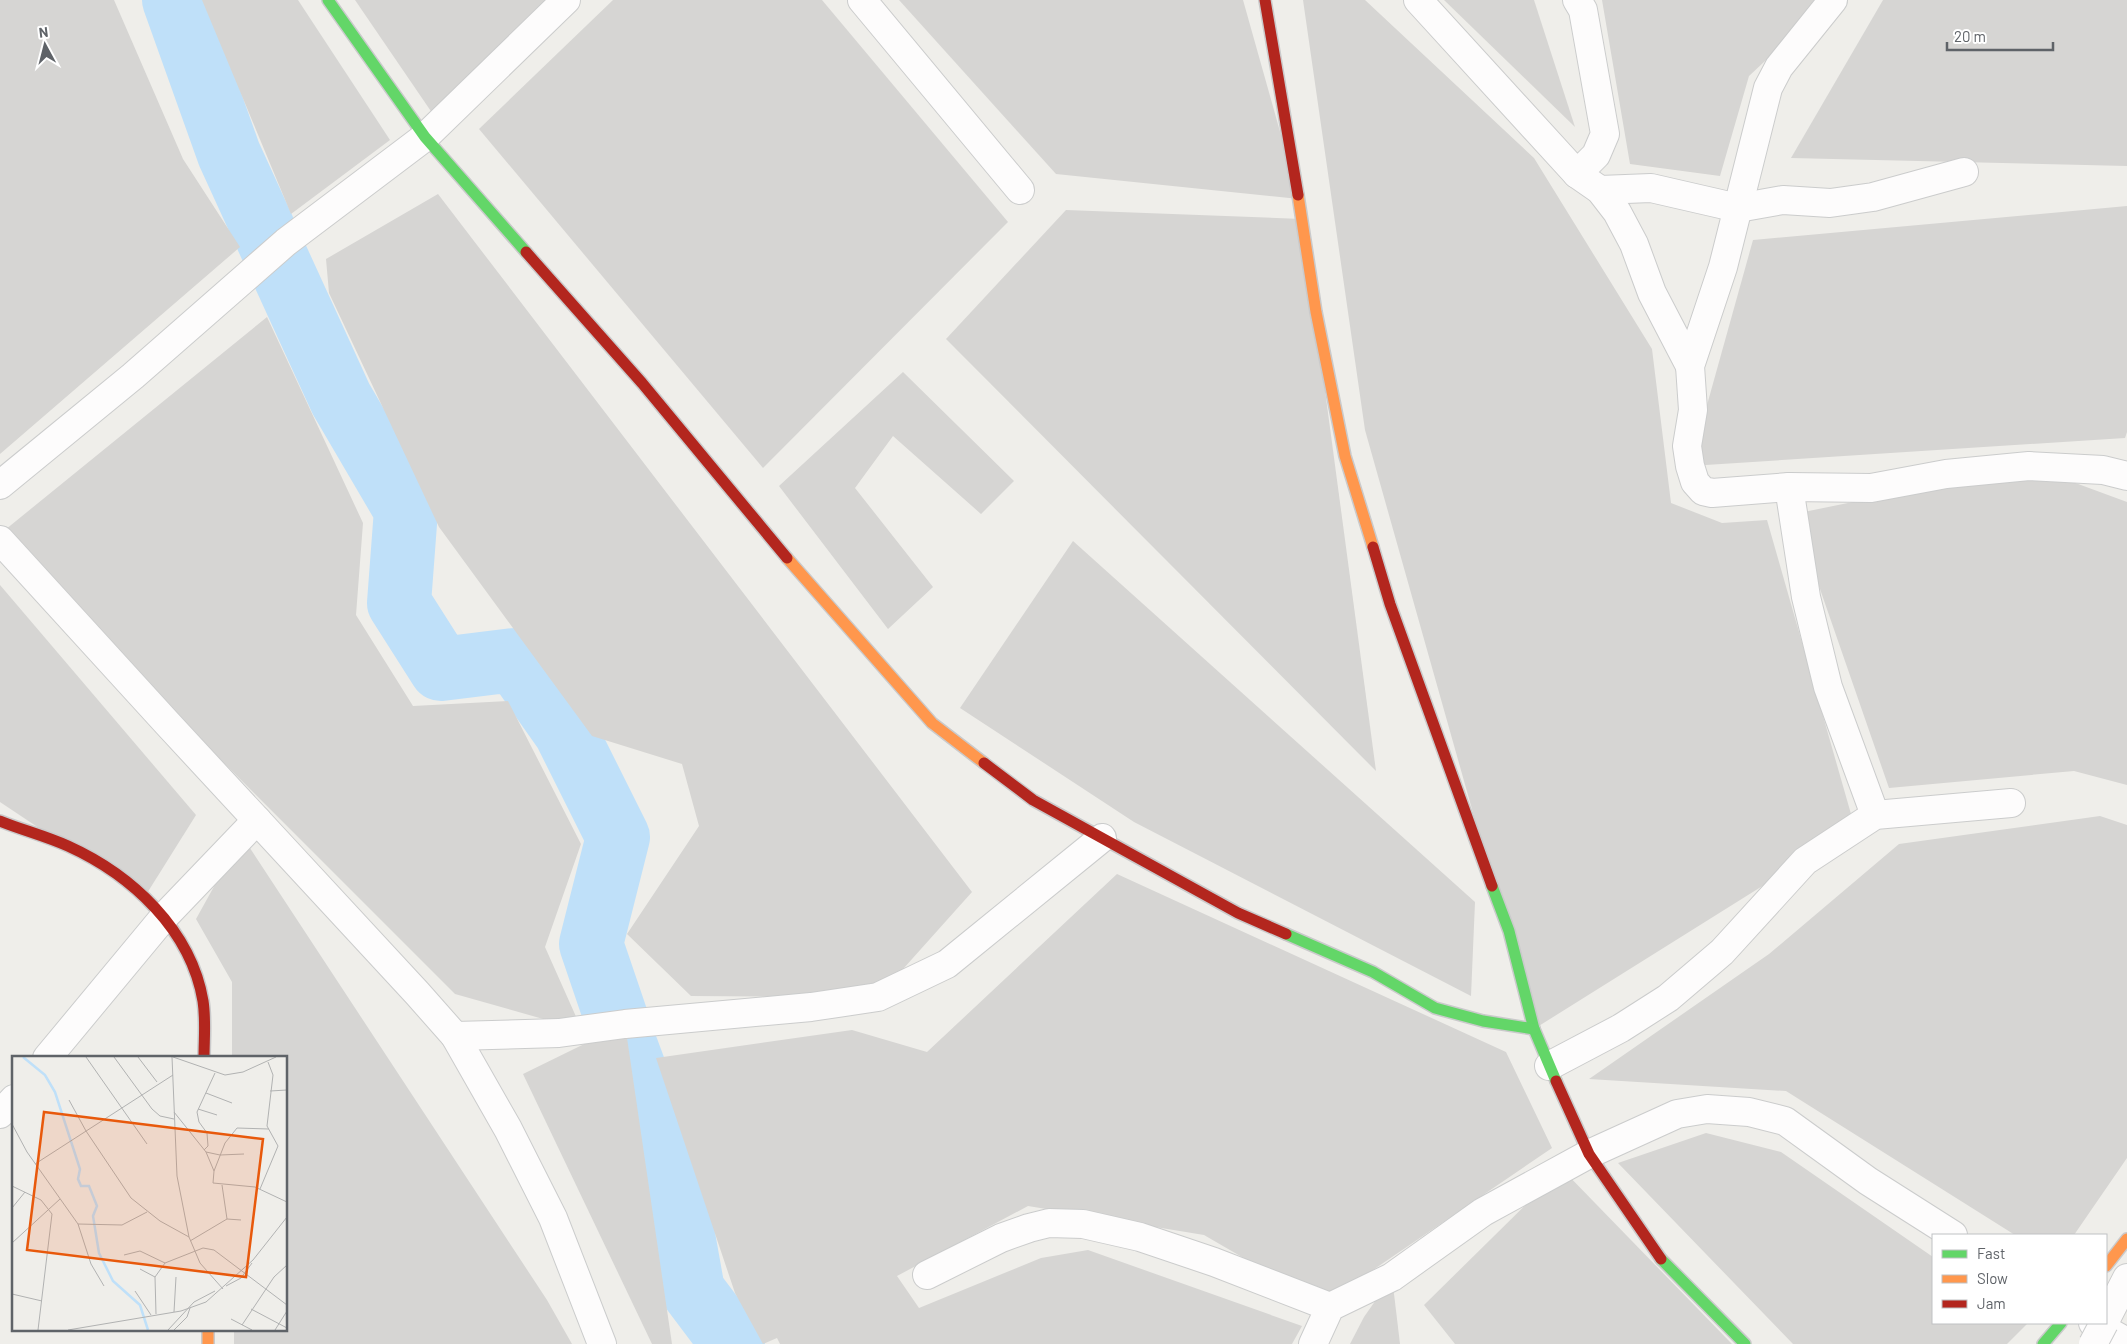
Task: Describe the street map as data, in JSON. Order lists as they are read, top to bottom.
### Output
{
  "legend": ["Fast", "Slow", "Jam"],
  "scale_bar": "20 m",
  "north": "top"
}
